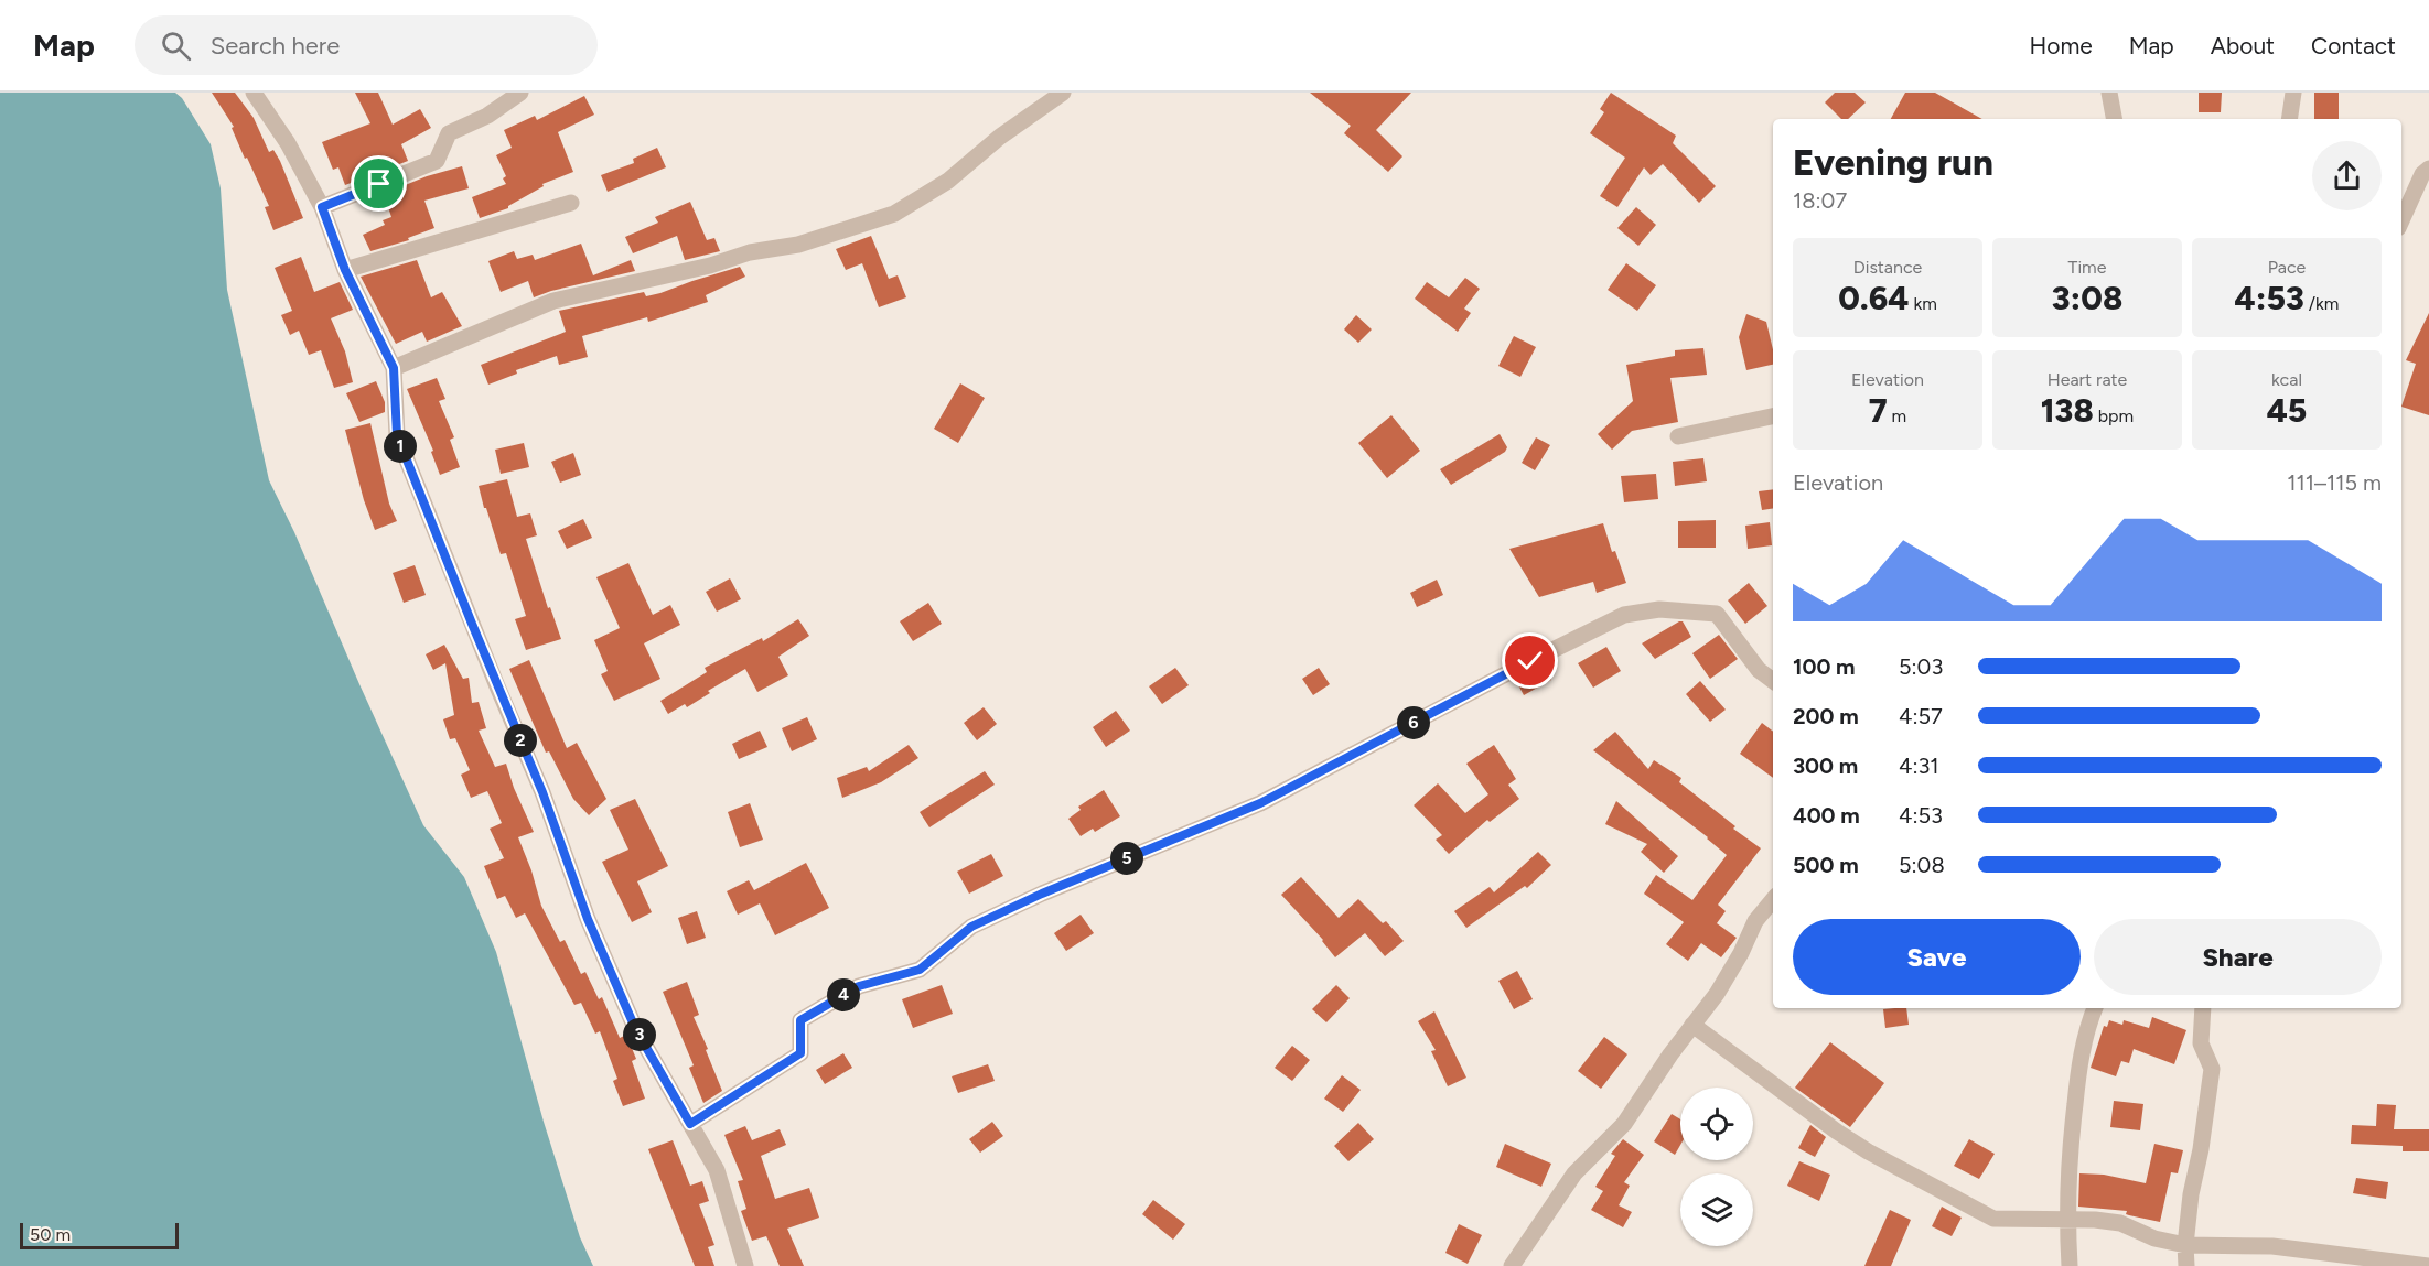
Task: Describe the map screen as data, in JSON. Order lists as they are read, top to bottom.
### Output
{
  "scale_bar": "50 m",
  "page": {
    "header": "Map",
    "search": "Search here",
    "nav": [
      "Home",
      "Map",
      "About",
      "Contact"
    ],
    "heading": ["Evening run", "18:07"],
    "stats": [
      ["Distance", "0.64 km"],
      ["Time", "3:08"],
      ["Pace", "4:53 /km"],
      ["Elevation", "7 m"],
      ["Heart rate", "138 bpm"],
      ["kcal", "45"]
    ],
    "pins": [
      "1",
      "6",
      "2",
      "5",
      "4",
      "3"
    ],
    "chart": ["Elevation", "111–115 m"],
    "list": [
      {
        "name": "100 m",
        "note": "5:03"
      },
      {
        "name": "200 m",
        "note": "4:57"
      },
      {
        "name": "300 m",
        "note": "4:31"
      },
      {
        "name": "400 m",
        "note": "4:53"
      },
      {
        "name": "500 m",
        "note": "5:08"
      }
    ],
    "buttons": ["Save", "Share"],
    "scale": "50 m"
  }
}
